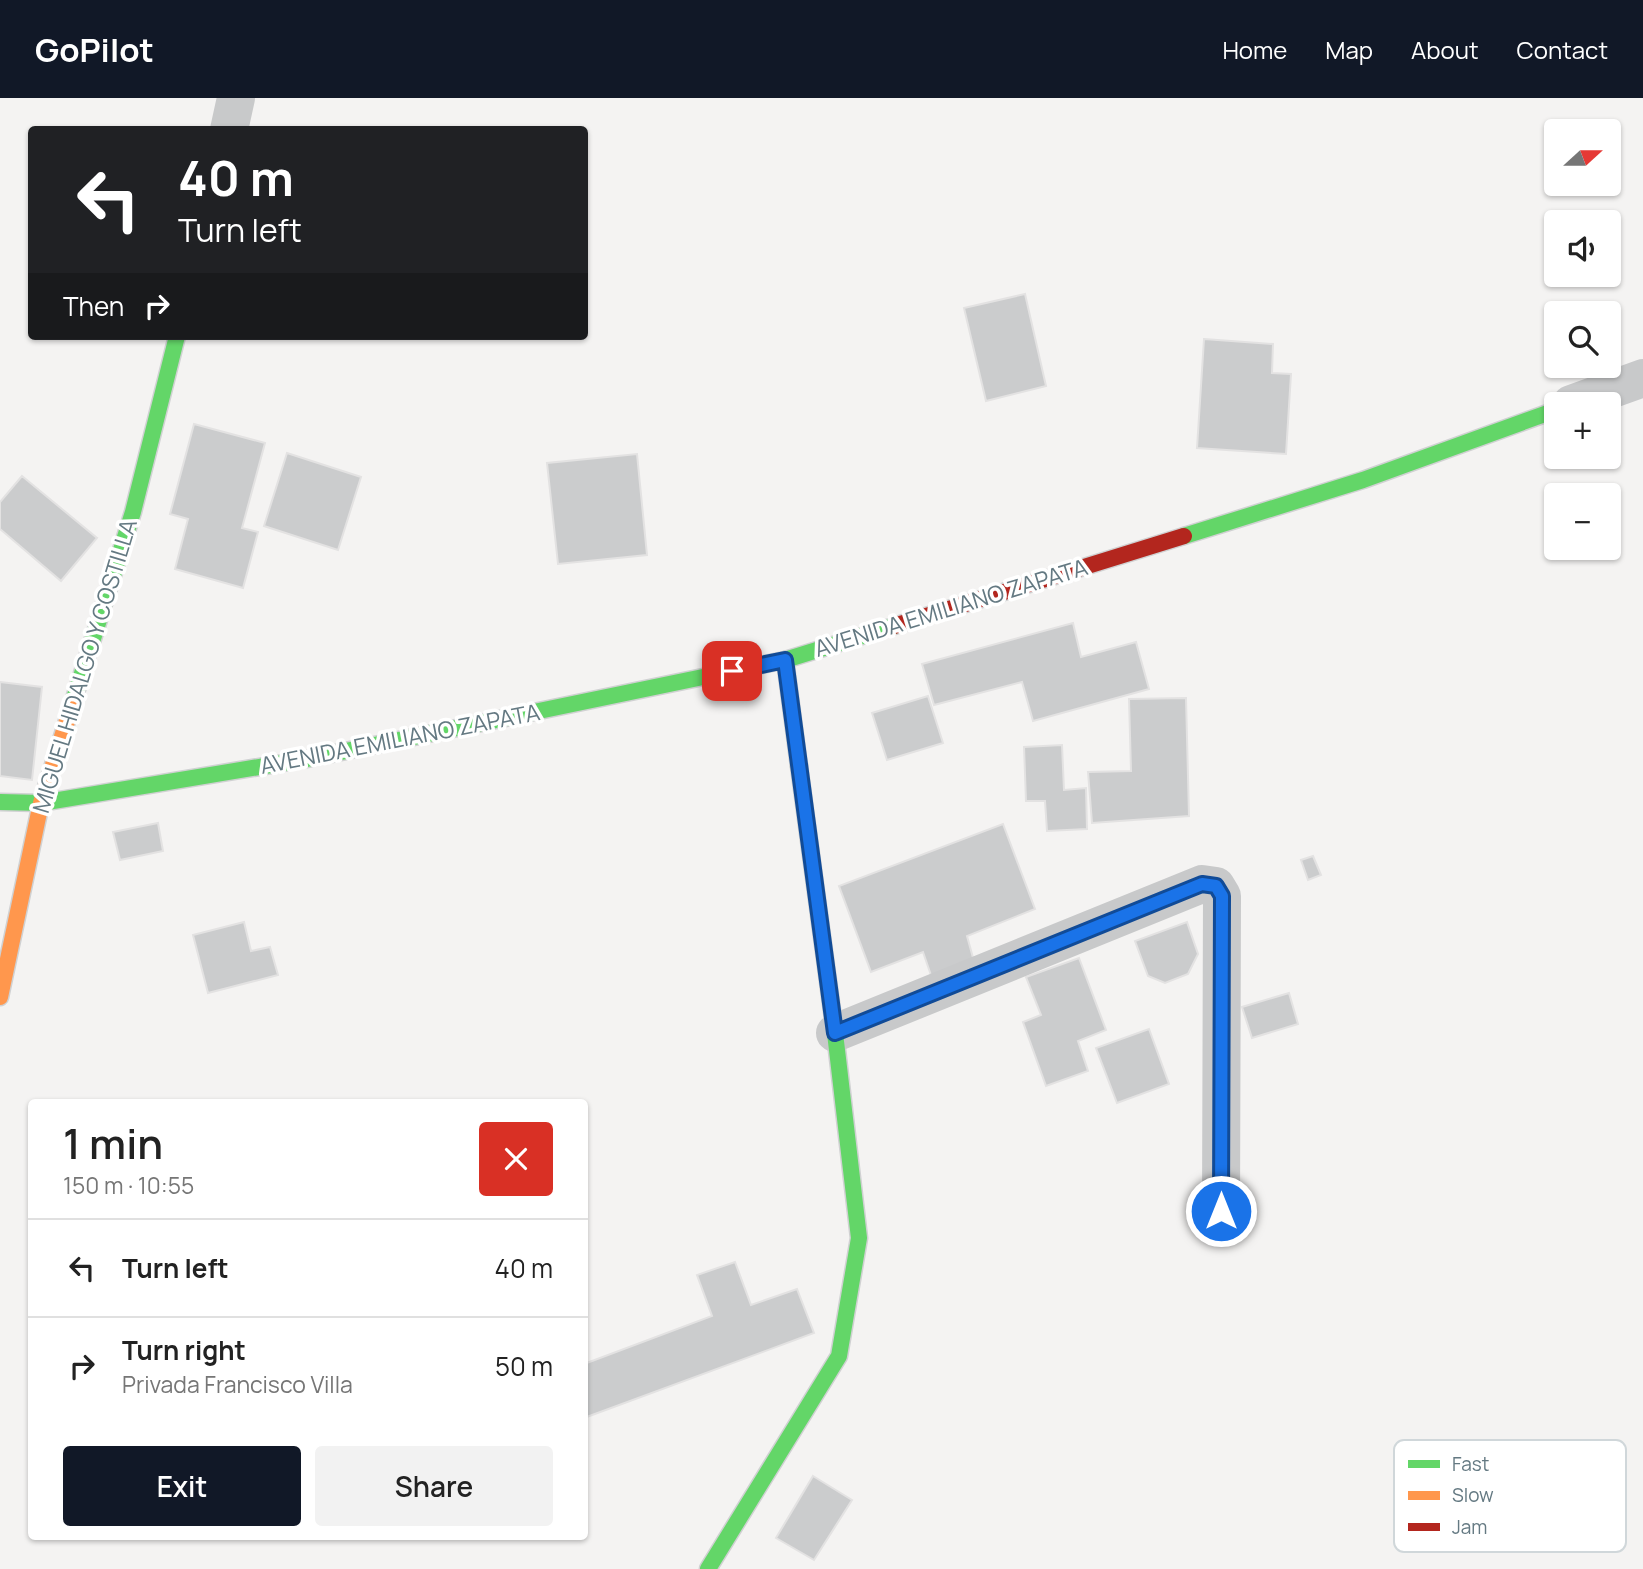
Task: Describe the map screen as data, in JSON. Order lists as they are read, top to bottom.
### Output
{
  "streets": {
    "street": ["AVENIDA EMILIANO ZAPATA", "MIGUEL HIDALGO Y COSTILLA"]
  },
  "crossings": [
    ["AVENIDA EMILIANO ZAPATA", "MIGUEL HIDALGO Y COSTILLA"]
  ],
  "legend": ["Fast", "Slow", "Jam"],
  "north": "right",
  "page": {
    "header": "GoPilot",
    "nav": [
      "Home",
      "Map",
      "About",
      "Contact"
    ],
    "map_buttons": ["+", "−"],
    "turn": ["40 m", "Turn left"],
    "then": "Then",
    "heading": ["1 min", "150 m · 10:55"],
    "list": [
      {
        "name": "Turn left",
        "value": "40 m"
      },
      {
        "name": "Turn right",
        "note": "Privada Francisco Villa",
        "value": "50 m"
      }
    ],
    "buttons": ["Exit", "Share"]
  }
}
